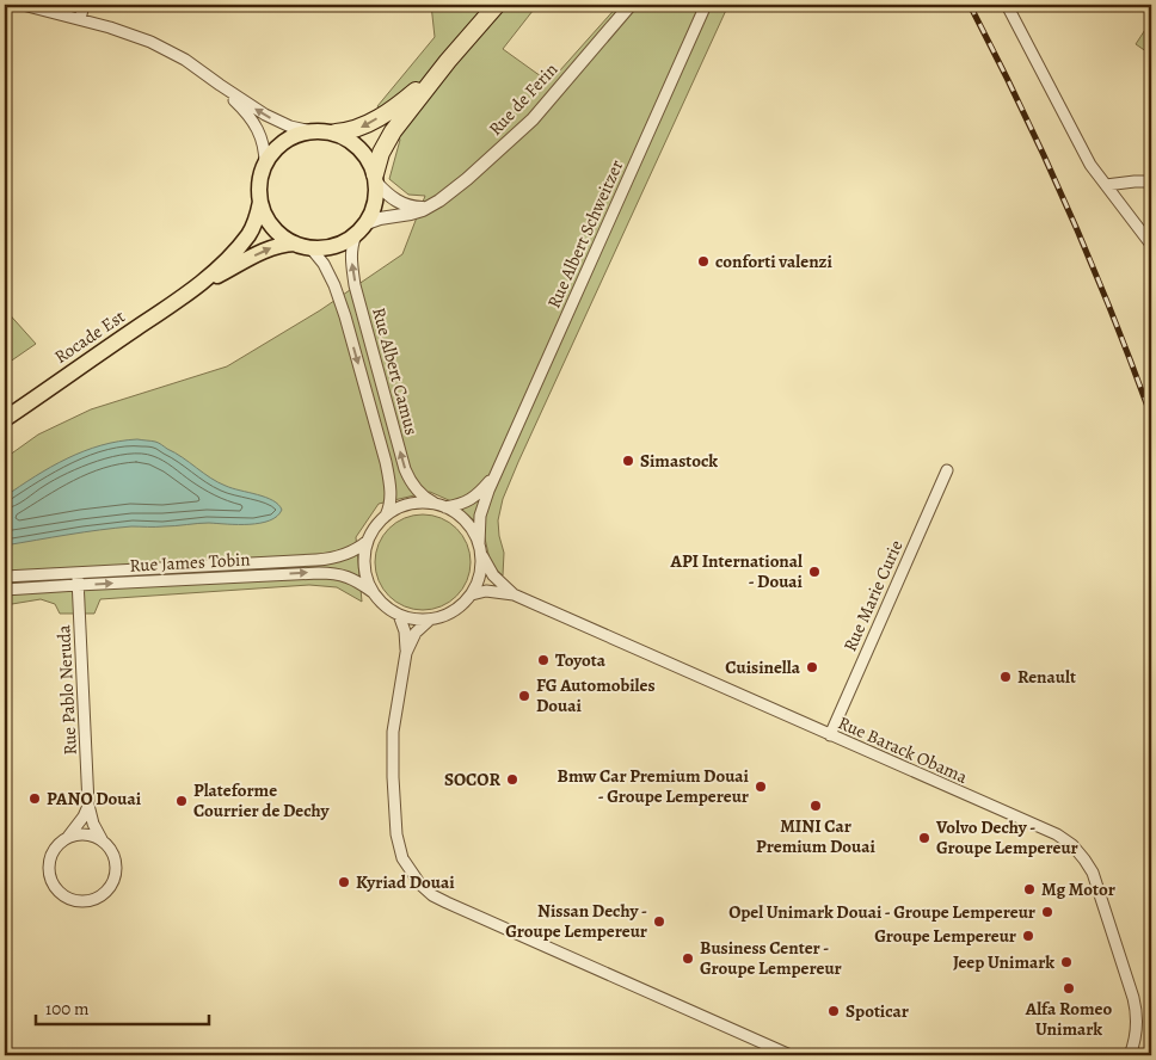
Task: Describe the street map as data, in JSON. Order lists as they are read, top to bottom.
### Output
{
  "streets": {
    "main road": ["Rocade Est"],
    "street": [
      "Rue de Ferin",
      "Rue Albert Schweitzer",
      "Rue Albert Camus",
      "Rue James Tobin",
      "Rue Marie Curie",
      "Rue Pablo Neruda",
      "Rue Barack Obama"
    ]
  },
  "crossings": [
    ["Rue de Ferin", "Rocade Est"],
    ["Rue de Ferin", "Rue Albert Camus"],
    ["Rue Albert Schweitzer", "Rue Albert Camus"],
    ["Rue Albert Schweitzer", "Rue James Tobin"],
    ["Rue Albert Schweitzer", "Rue Barack Obama"],
    ["Rocade Est", "Rue Albert Camus"],
    ["Rue Albert Camus", "Rue James Tobin"],
    ["Rue Albert Camus", "Rue Barack Obama"],
    ["Rue James Tobin", "Rue Pablo Neruda"],
    ["Rue James Tobin", "Rue Barack Obama"],
    ["Rue Marie Curie", "Rue Barack Obama"]
  ],
  "places": [
    "conforti valenzi",
    "Simastock",
    "API International - Douai",
    "Toyota",
    "Cuisinella",
    "Renault",
    "FG Automobiles Douai",
    "SOCOR",
    "Bmw Car Premium Douai - Groupe Lempereur",
    "PANO Douai",
    "Plateforme Courrier de Dechy",
    "MINI Car Premium Douai",
    "Volvo Dechy - Groupe Lempereur",
    "Kyriad Douai",
    "Mg Motor",
    "Opel Unimark Douai - Groupe Lempereur",
    "Nissan Dechy - Groupe Lempereur",
    "Groupe Lempereur",
    "Business Center - Groupe Lempereur",
    "Jeep Unimark",
    "Alfa Romeo Unimark",
    "Spoticar"
  ],
  "scale_bar": "100 m"
}
